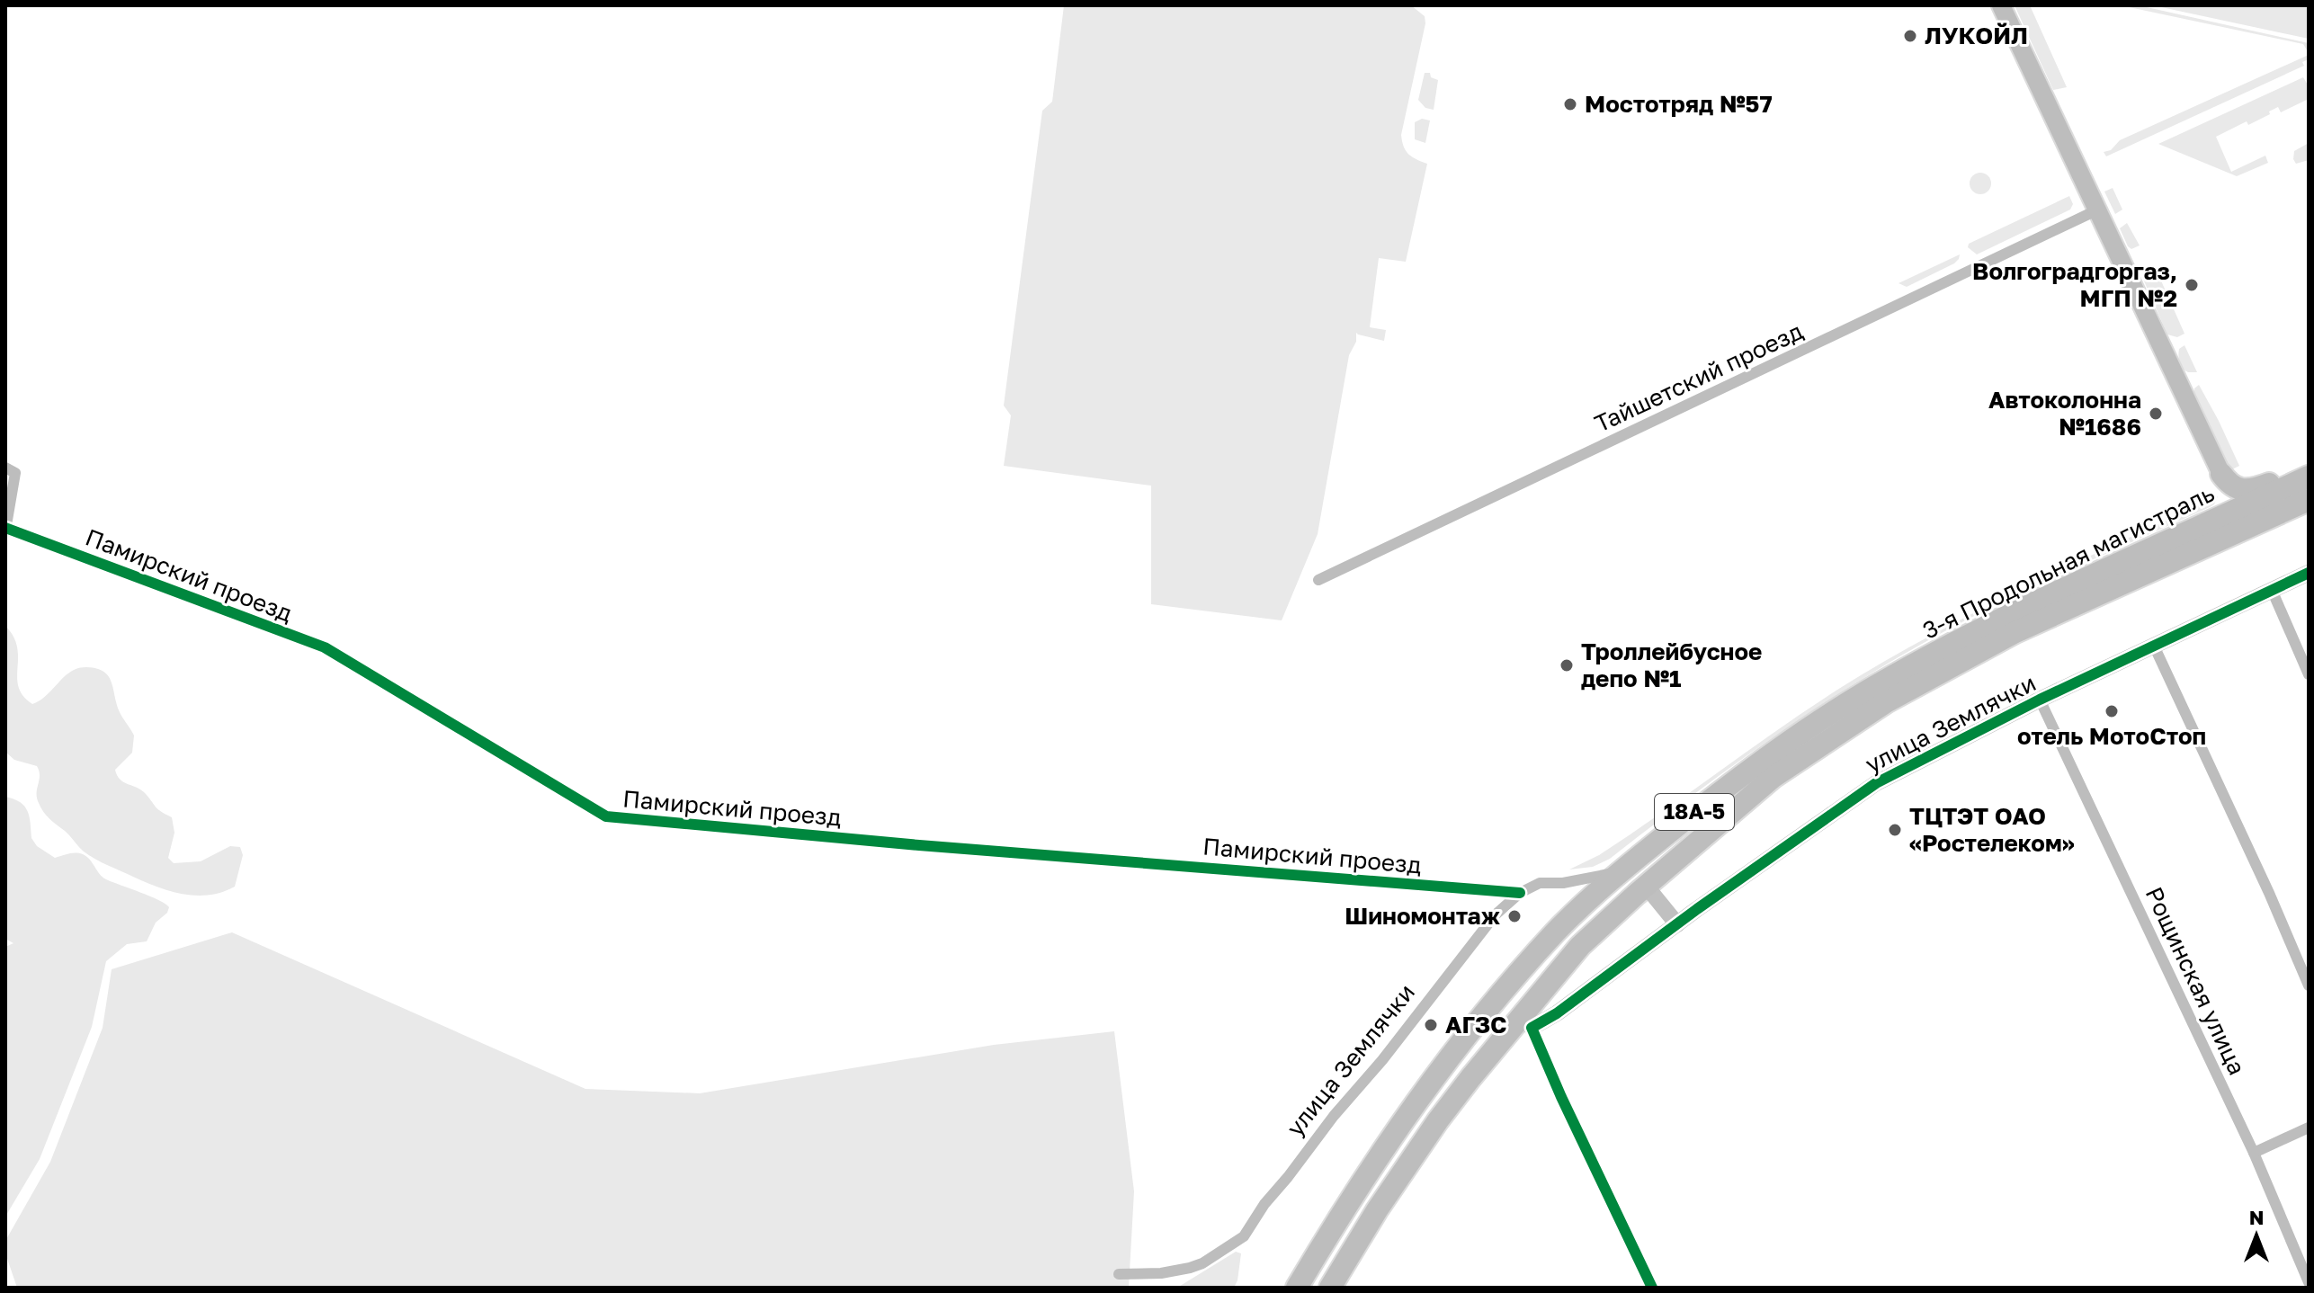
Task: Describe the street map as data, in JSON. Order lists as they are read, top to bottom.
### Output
{
  "streets": {
    "highway": ["3-я Продольная магистраль", "18А-5"],
    "street": [
      "Тайшетский проезд",
      "Памирский проезд",
      "улица Землячки",
      "Рощинская улица"
    ]
  },
  "crossings": [
    ["3-я Продольная магистраль", "улица Землячки"],
    ["Памирский проезд", "улица Землячки"],
    ["улица Землячки", "Рощинская улица"]
  ],
  "places": [
    "ЛУКОЙЛ",
    "Мостотряд №57",
    "Волгоградгоргаз, МГП №2",
    "Автоколонна №1686",
    "Троллейбусное депо №1",
    "отель МотоСтоп",
    "ТЦТЭТ ОАО «Ростелеком»",
    "Шиномонтаж",
    "АГЗС"
  ],
  "north": "top"
}
